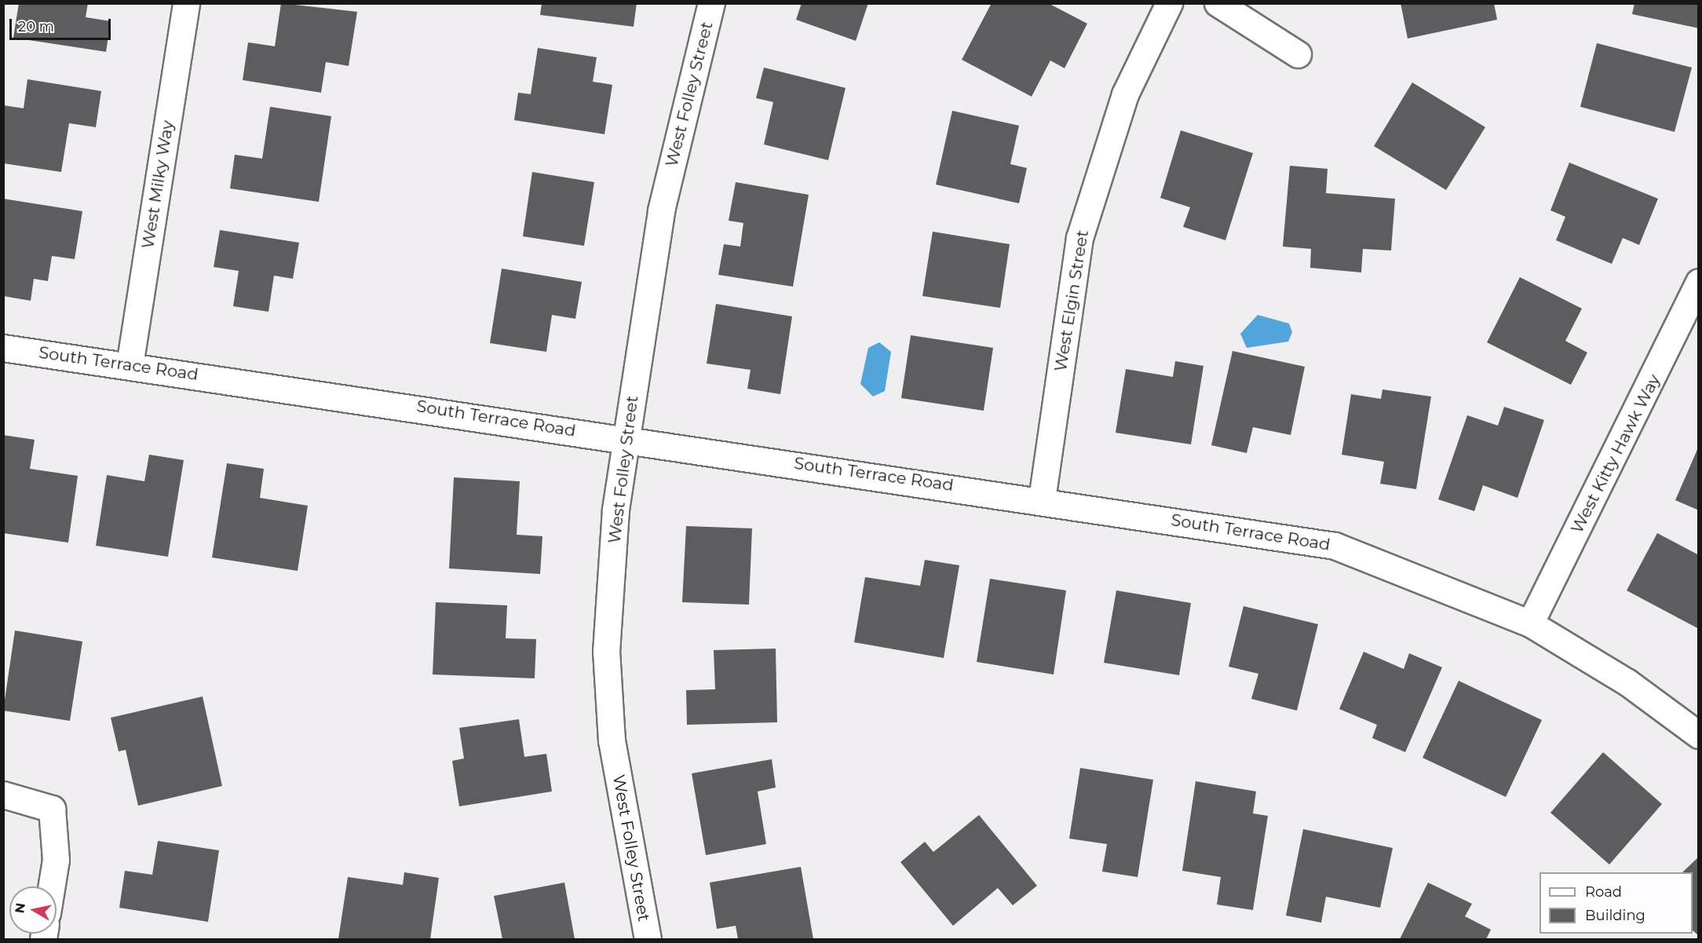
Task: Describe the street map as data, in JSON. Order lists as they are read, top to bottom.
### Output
{
  "streets": {
    "street": [
      "West Folley Street",
      "West Milky Way",
      "West Elgin Street",
      "South Terrace Road",
      "West Kitty Hawk Way"
    ]
  },
  "crossings": [
    ["West Folley Street", "South Terrace Road"],
    ["West Milky Way", "South Terrace Road"],
    ["West Elgin Street", "South Terrace Road"],
    ["South Terrace Road", "West Kitty Hawk Way"]
  ],
  "legend": ["Road", "Building"],
  "scale_bar": "20 m",
  "north": "left"
}
